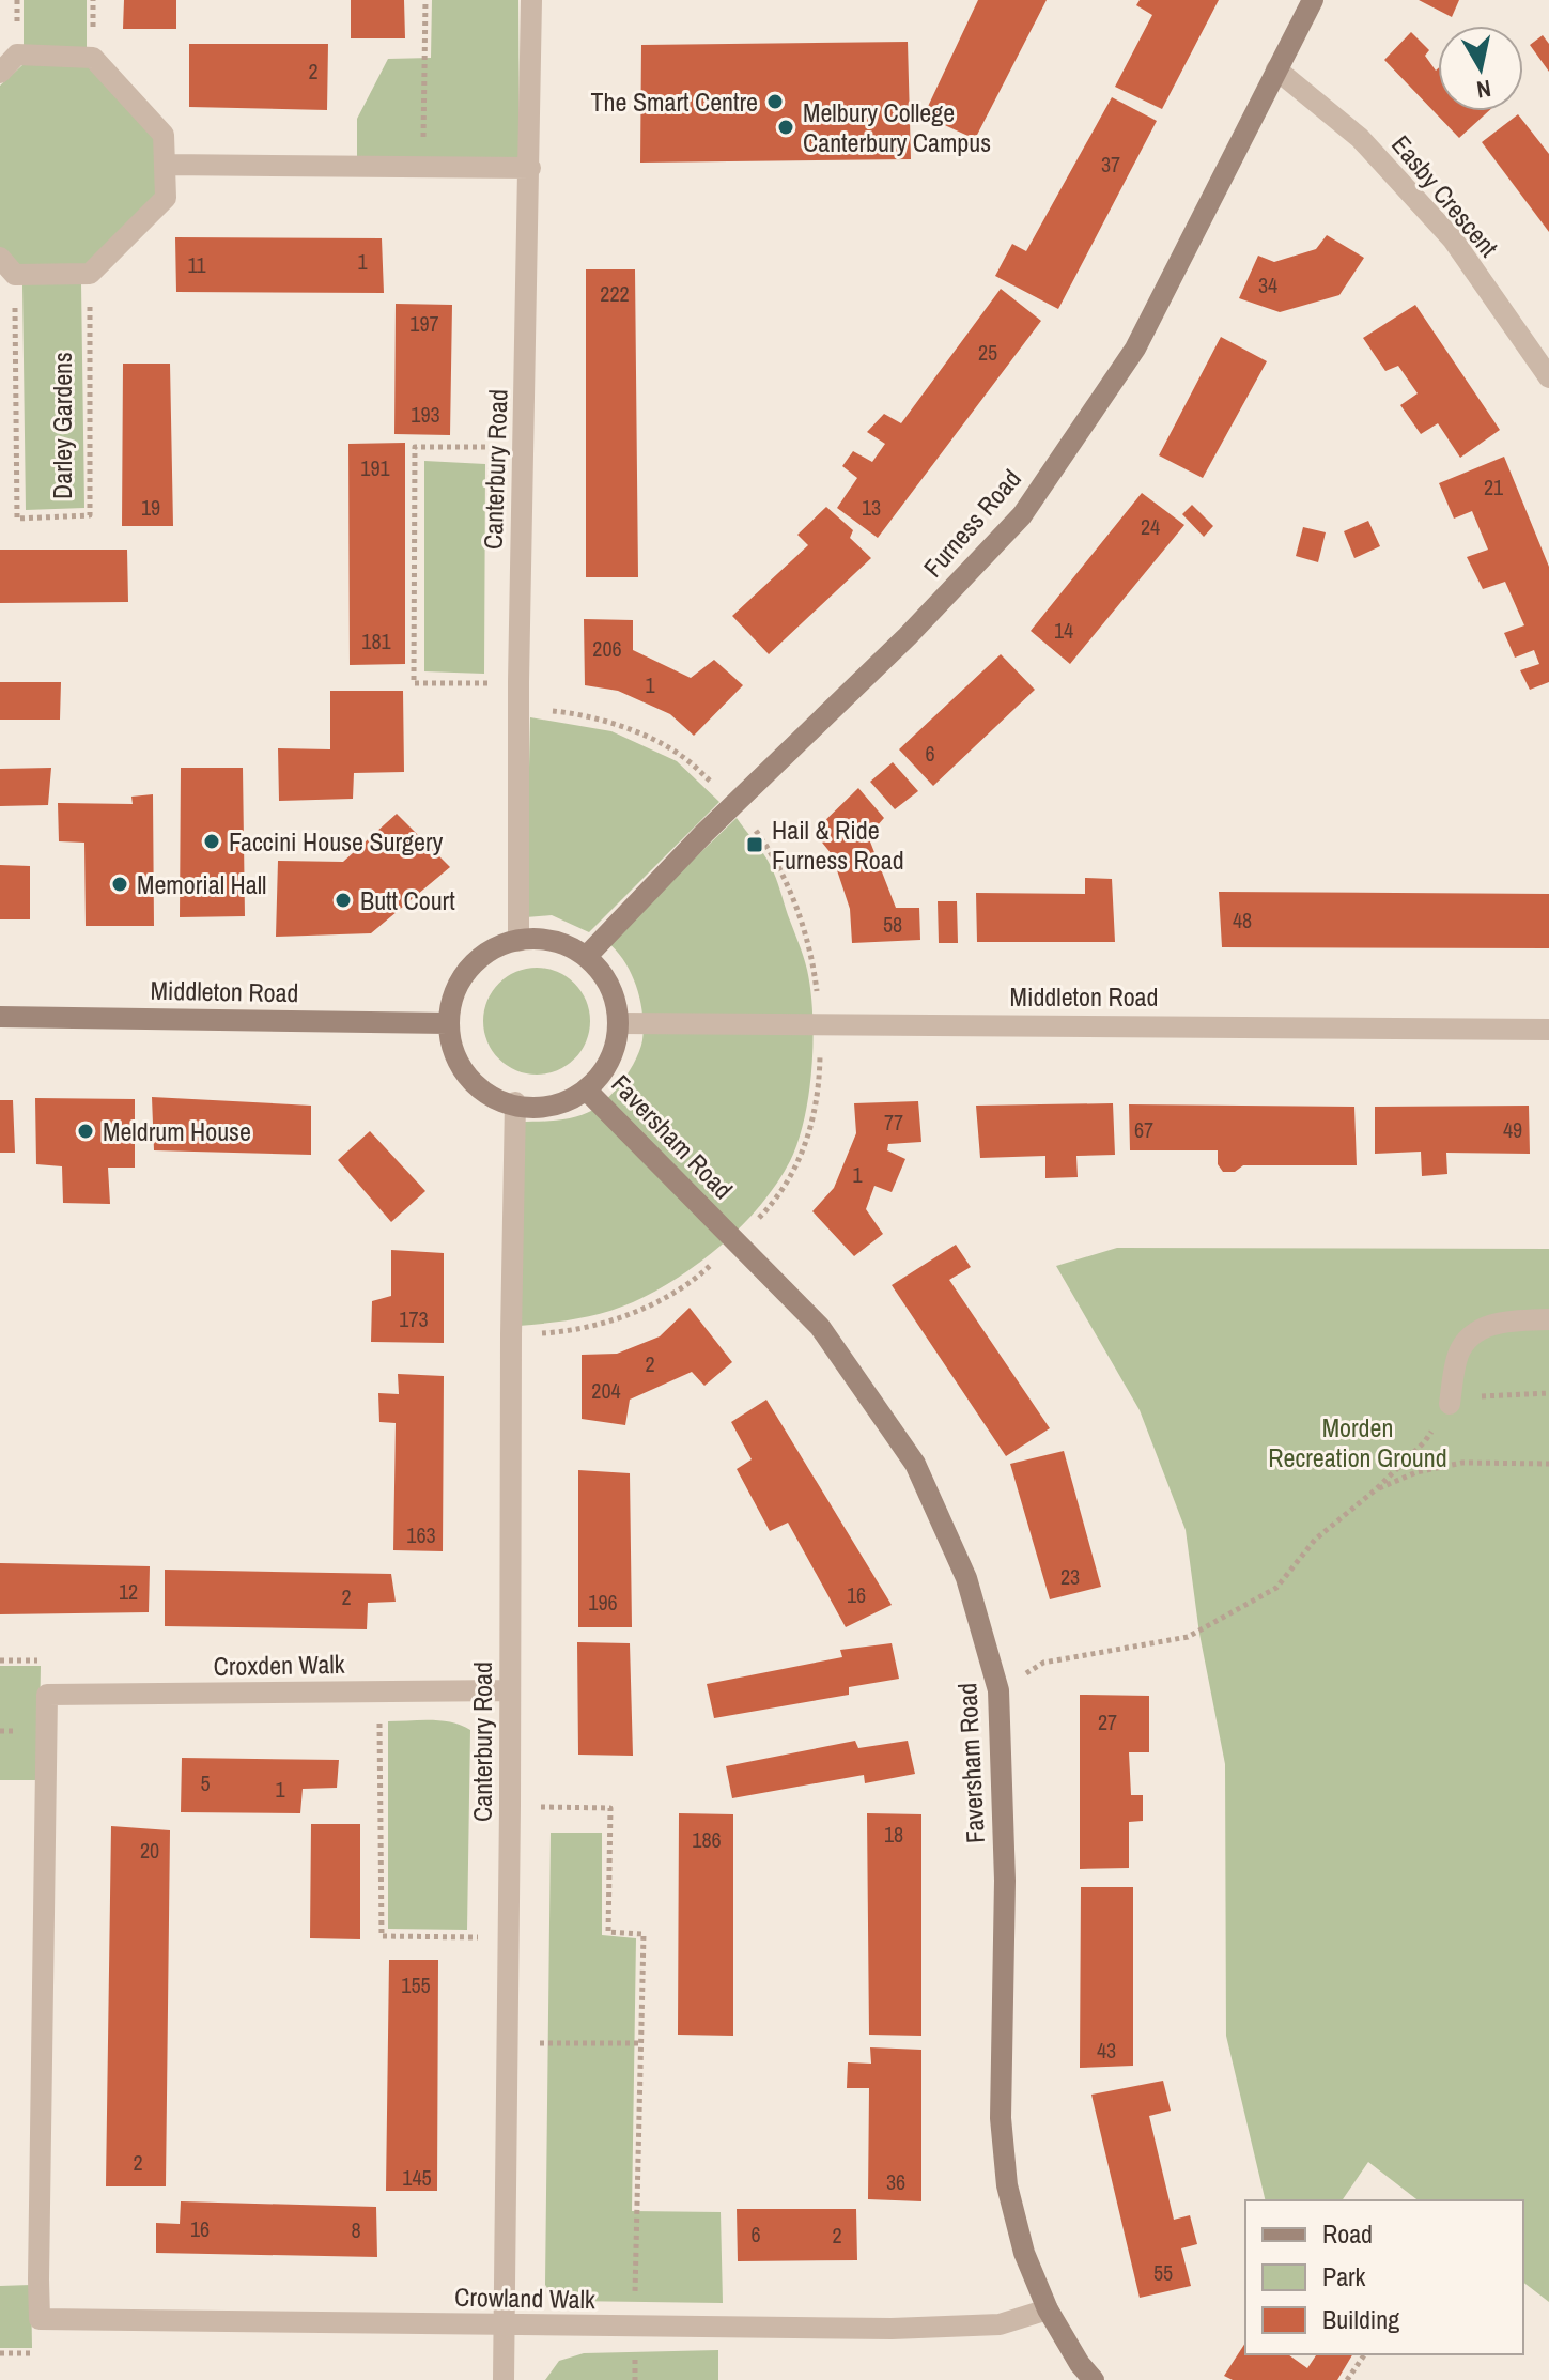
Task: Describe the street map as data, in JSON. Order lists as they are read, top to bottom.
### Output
{
  "streets": {
    "street": [
      "Easby Crescent",
      "Canterbury Road",
      "Furness Road",
      "Middleton Road",
      "Faversham Road",
      "Croxden Walk",
      "Crowland Walk"
    ],
    "path": ["Darley Gardens"]
  },
  "crossings": [
    ["Easby Crescent", "Furness Road"],
    ["Canterbury Road", "Furness Road"],
    ["Canterbury Road", "Middleton Road"],
    ["Canterbury Road", "Faversham Road"],
    ["Canterbury Road", "Croxden Walk"],
    ["Canterbury Road", "Crowland Walk"],
    ["Furness Road", "Middleton Road"],
    ["Furness Road", "Faversham Road"],
    ["Middleton Road", "Faversham Road"],
    ["Faversham Road", "Crowland Walk"],
    ["Croxden Walk", "Crowland Walk"]
  ],
  "parks": ["Morden Recreation Ground"],
  "places": {
    "other": [
      "The Smart Centre",
      "Melbury College Canterbury Campus",
      "Faccini House Surgery",
      "Memorial Hall",
      "Butt Court",
      "Meldrum House"
    ],
    "transit": ["Hail & Ride Furness Road"]
  },
  "house_numbers": [
    "2",
    "37",
    "1",
    "11",
    "34",
    "222",
    "197",
    "25",
    "193",
    "191",
    "21",
    "19",
    "13",
    "24",
    "14",
    "181",
    "206",
    "1",
    "6",
    "48",
    "58",
    "77",
    "67",
    "49",
    "1",
    "173",
    "2",
    "204",
    "163",
    "23",
    "12",
    "16",
    "2",
    "196",
    "27",
    "5",
    "1",
    "18",
    "186",
    "20",
    "155",
    "43",
    "2",
    "145",
    "36",
    "16",
    "8",
    "6",
    "2",
    "55"
  ],
  "legend": ["Road", "Park", "Building"],
  "north": "bottom"
}
